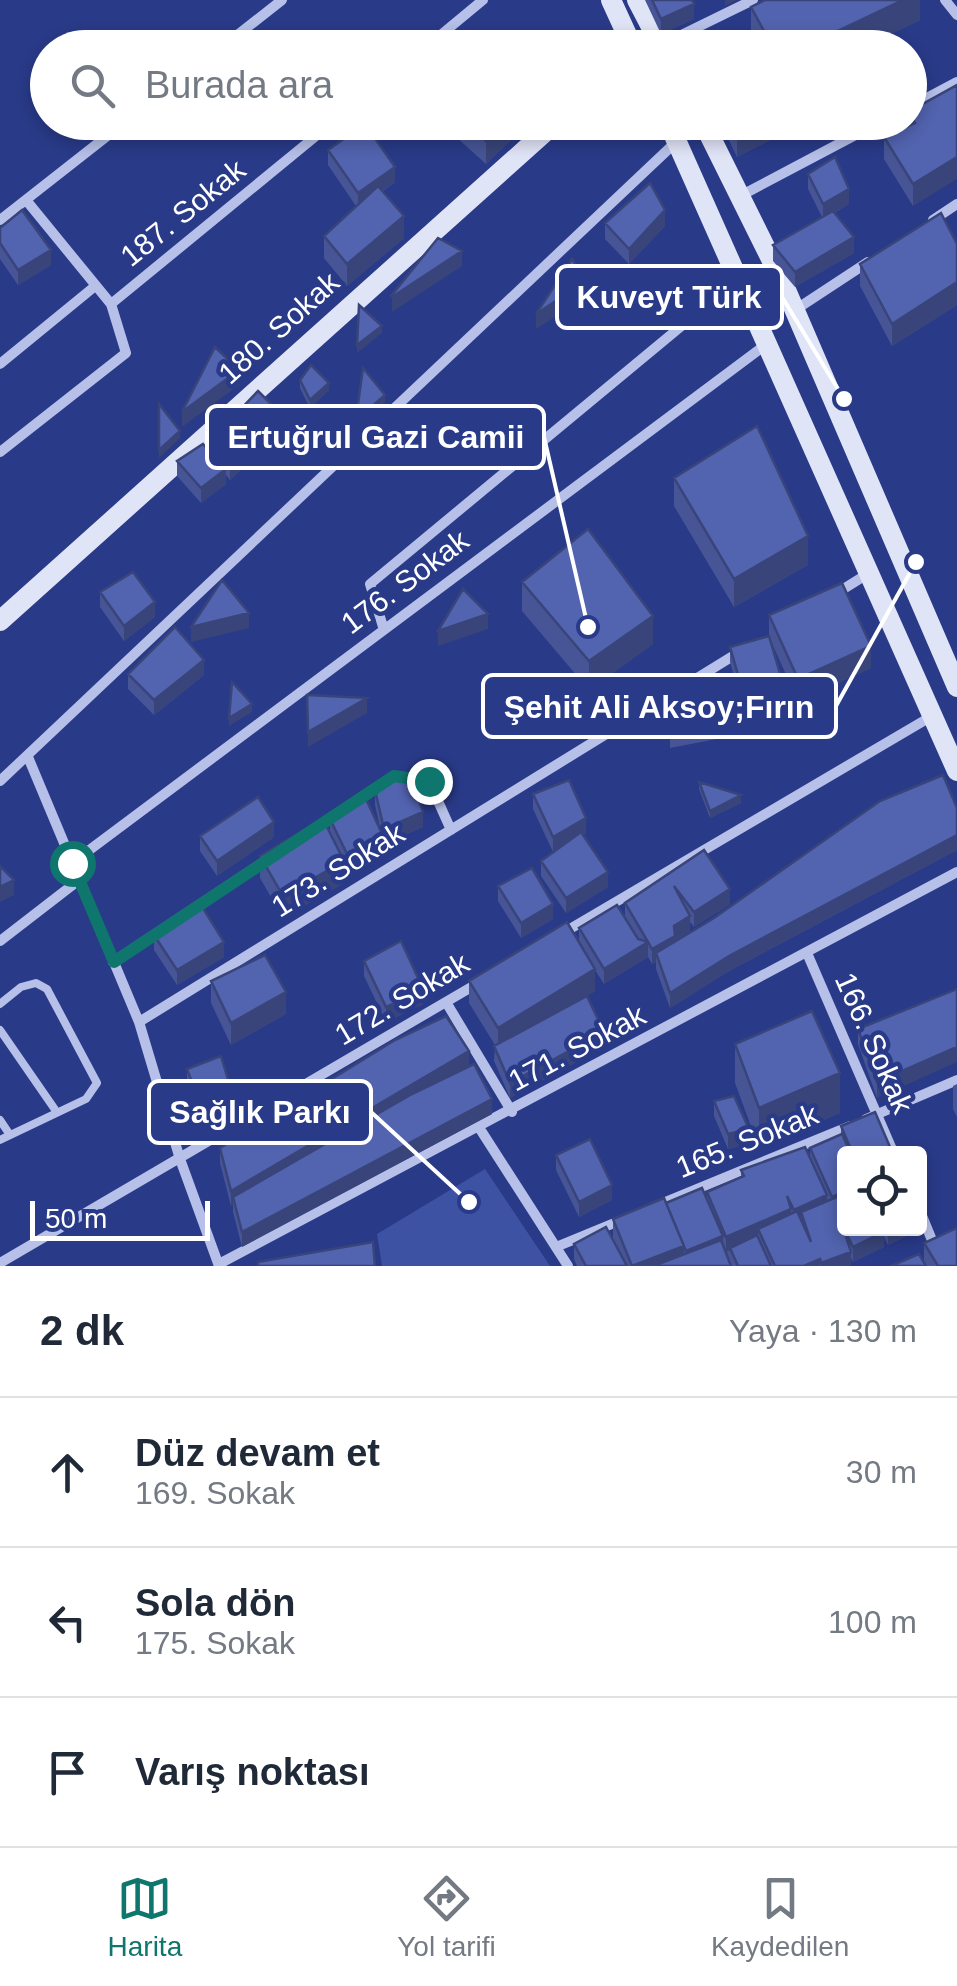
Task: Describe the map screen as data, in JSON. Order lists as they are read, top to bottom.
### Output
{
  "streets": {
    "main road": ["180. Sokak"],
    "street": [
      "187. Sokak",
      "176. Sokak",
      "173. Sokak",
      "172. Sokak",
      "166. Sokak",
      "171. Sokak",
      "165. Sokak"
    ]
  },
  "crossings": [
    ["166. Sokak", "171. Sokak"],
    ["166. Sokak", "165. Sokak"]
  ],
  "places": [
    "Kuveyt Türk",
    "Şehit Ali Aksoy;Fırın",
    "Ertuğrul Gazi Camii",
    "Sağlık Parkı"
  ],
  "scale_bar": "50 m",
  "page": {
    "search": "Burada ara",
    "scale": "50 m",
    "heading": ["2 dk", "Yaya · 130 m"],
    "list": [
      ["Düz devam et", "169. Sokak", "30 m"],
      ["Sola dön", "175. Sokak", "100 m"],
      "Varış noktası"
    ],
    "nav": ["Harita", "Yol tarifi", "Kaydedilen"]
  }
}
